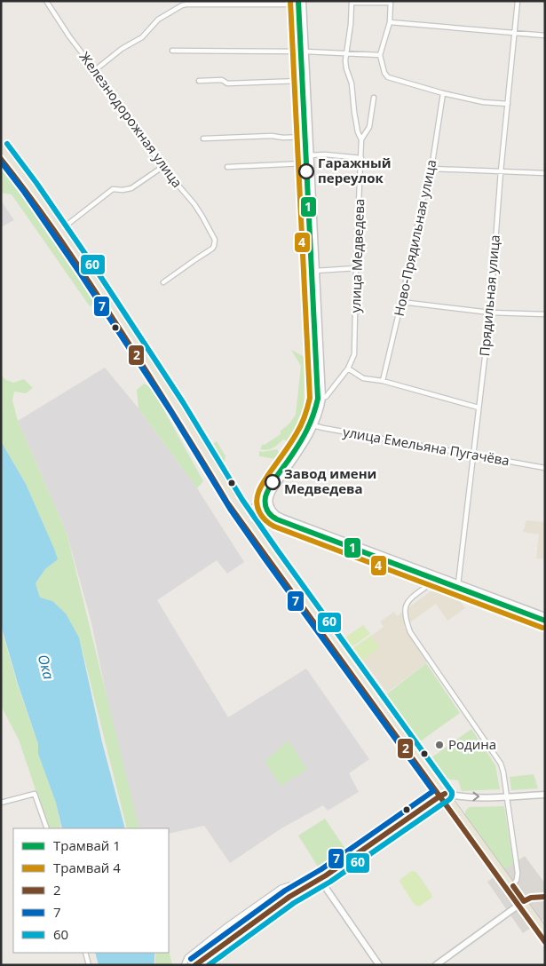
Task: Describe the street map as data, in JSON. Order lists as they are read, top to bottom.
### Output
{
  "streets": {
    "street": [
      "Железнодорожная улица",
      "Ново-Прядильная улица",
      "улица Медведева",
      "Прядильная улица",
      "улица Емельяна Пугачёва"
    ]
  },
  "crossings": [
    ["Прядильная улица", "улица Емельяна Пугачёва"]
  ],
  "water": ["Ока"],
  "places": ["Гаражный переулок", "Завод имени Медведева", "Родина"],
  "lines": [
    "tram line 1",
    "tram line 4",
    "transit line 60",
    "transit line 2",
    "transit line 7"
  ],
  "legend": [
    "Трамвай 1",
    "Трамвай 4",
    "2",
    "7",
    "60"
  ]
}
